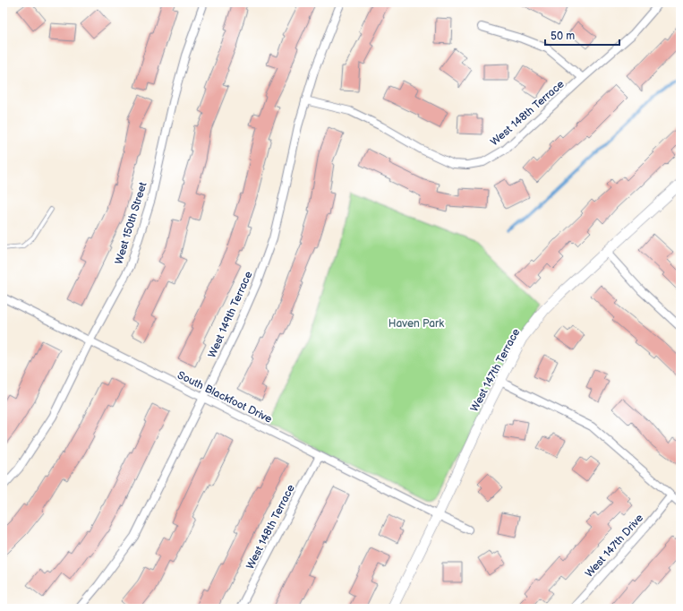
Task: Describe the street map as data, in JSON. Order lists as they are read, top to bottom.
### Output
{
  "streets": {
    "street": [
      "West 148th Terrace",
      "West 150th Street",
      "West 149th Terrace",
      "West 147th Terrace",
      "South Blackfoot Drive",
      "West 147th Drive"
    ]
  },
  "crossings": [
    ["West 148th Terrace", "West 149th Terrace"],
    ["West 148th Terrace", "South Blackfoot Drive"],
    ["West 150th Street", "South Blackfoot Drive"],
    ["West 149th Terrace", "South Blackfoot Drive"],
    ["West 147th Terrace", "South Blackfoot Drive"]
  ],
  "parks": ["Haven Park"],
  "scale_bar": "50 m"
}
